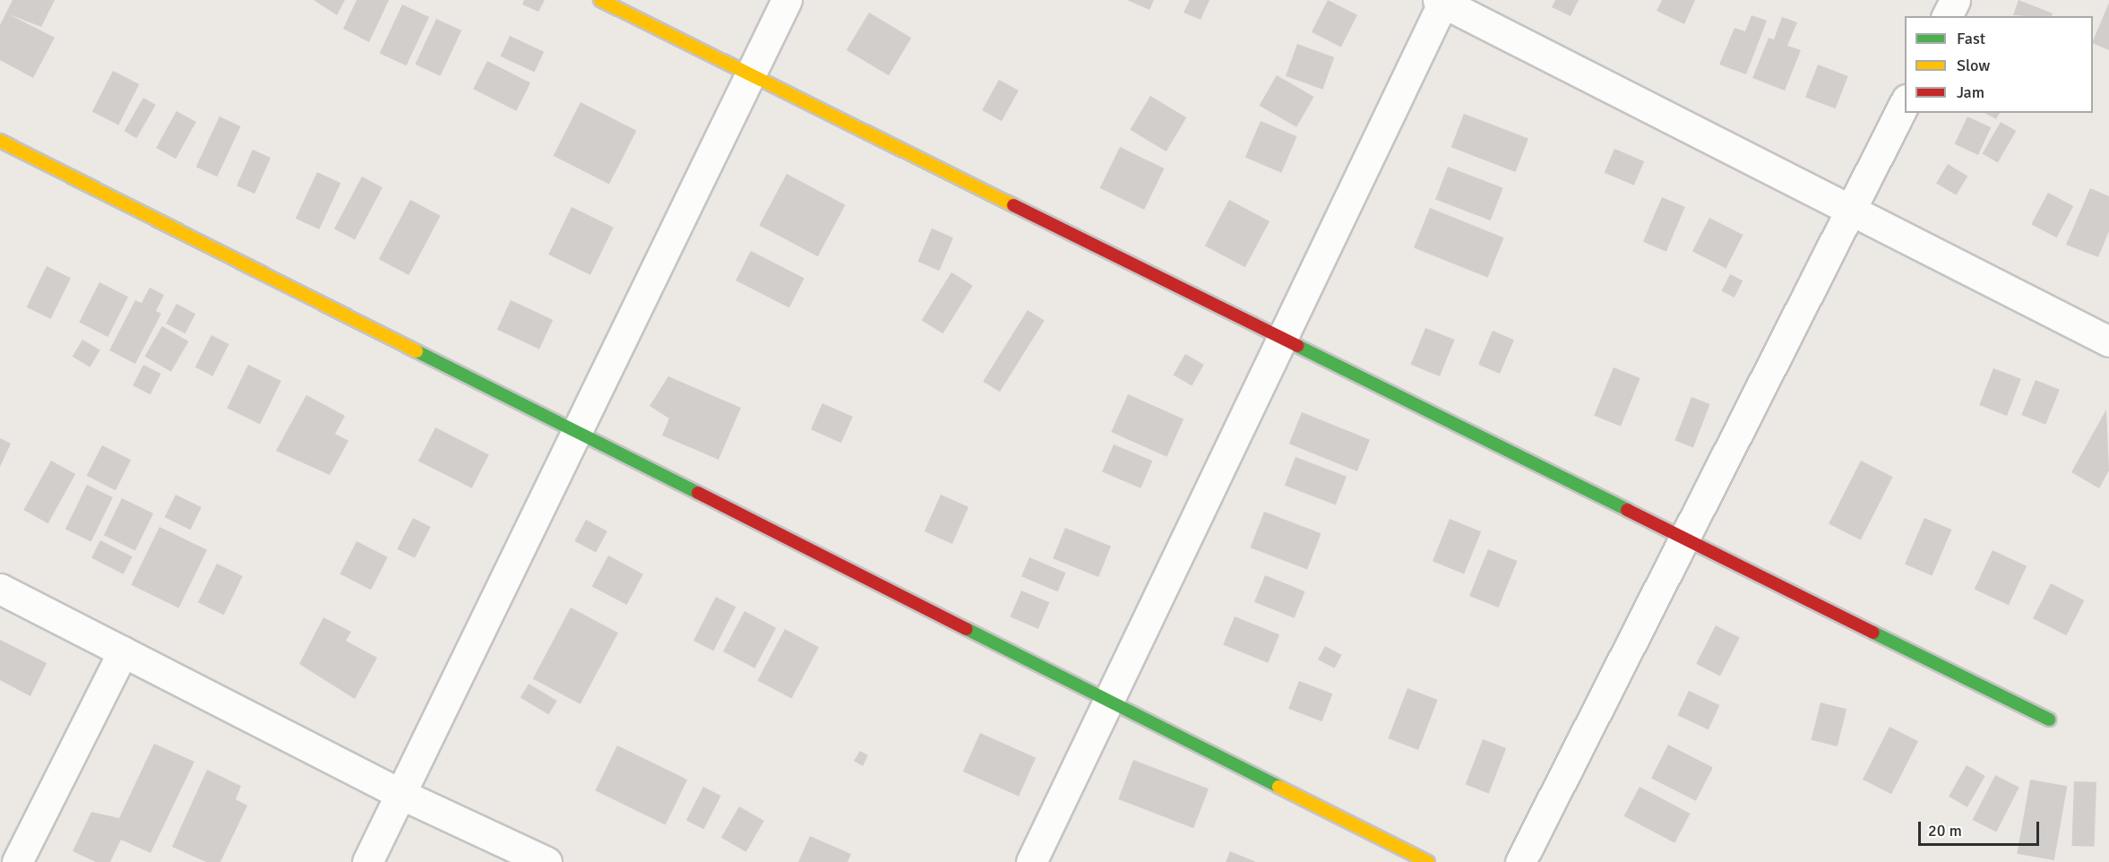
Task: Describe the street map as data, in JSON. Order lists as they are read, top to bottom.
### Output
{
  "legend": ["Fast", "Slow", "Jam"],
  "scale_bar": "20 m"
}
